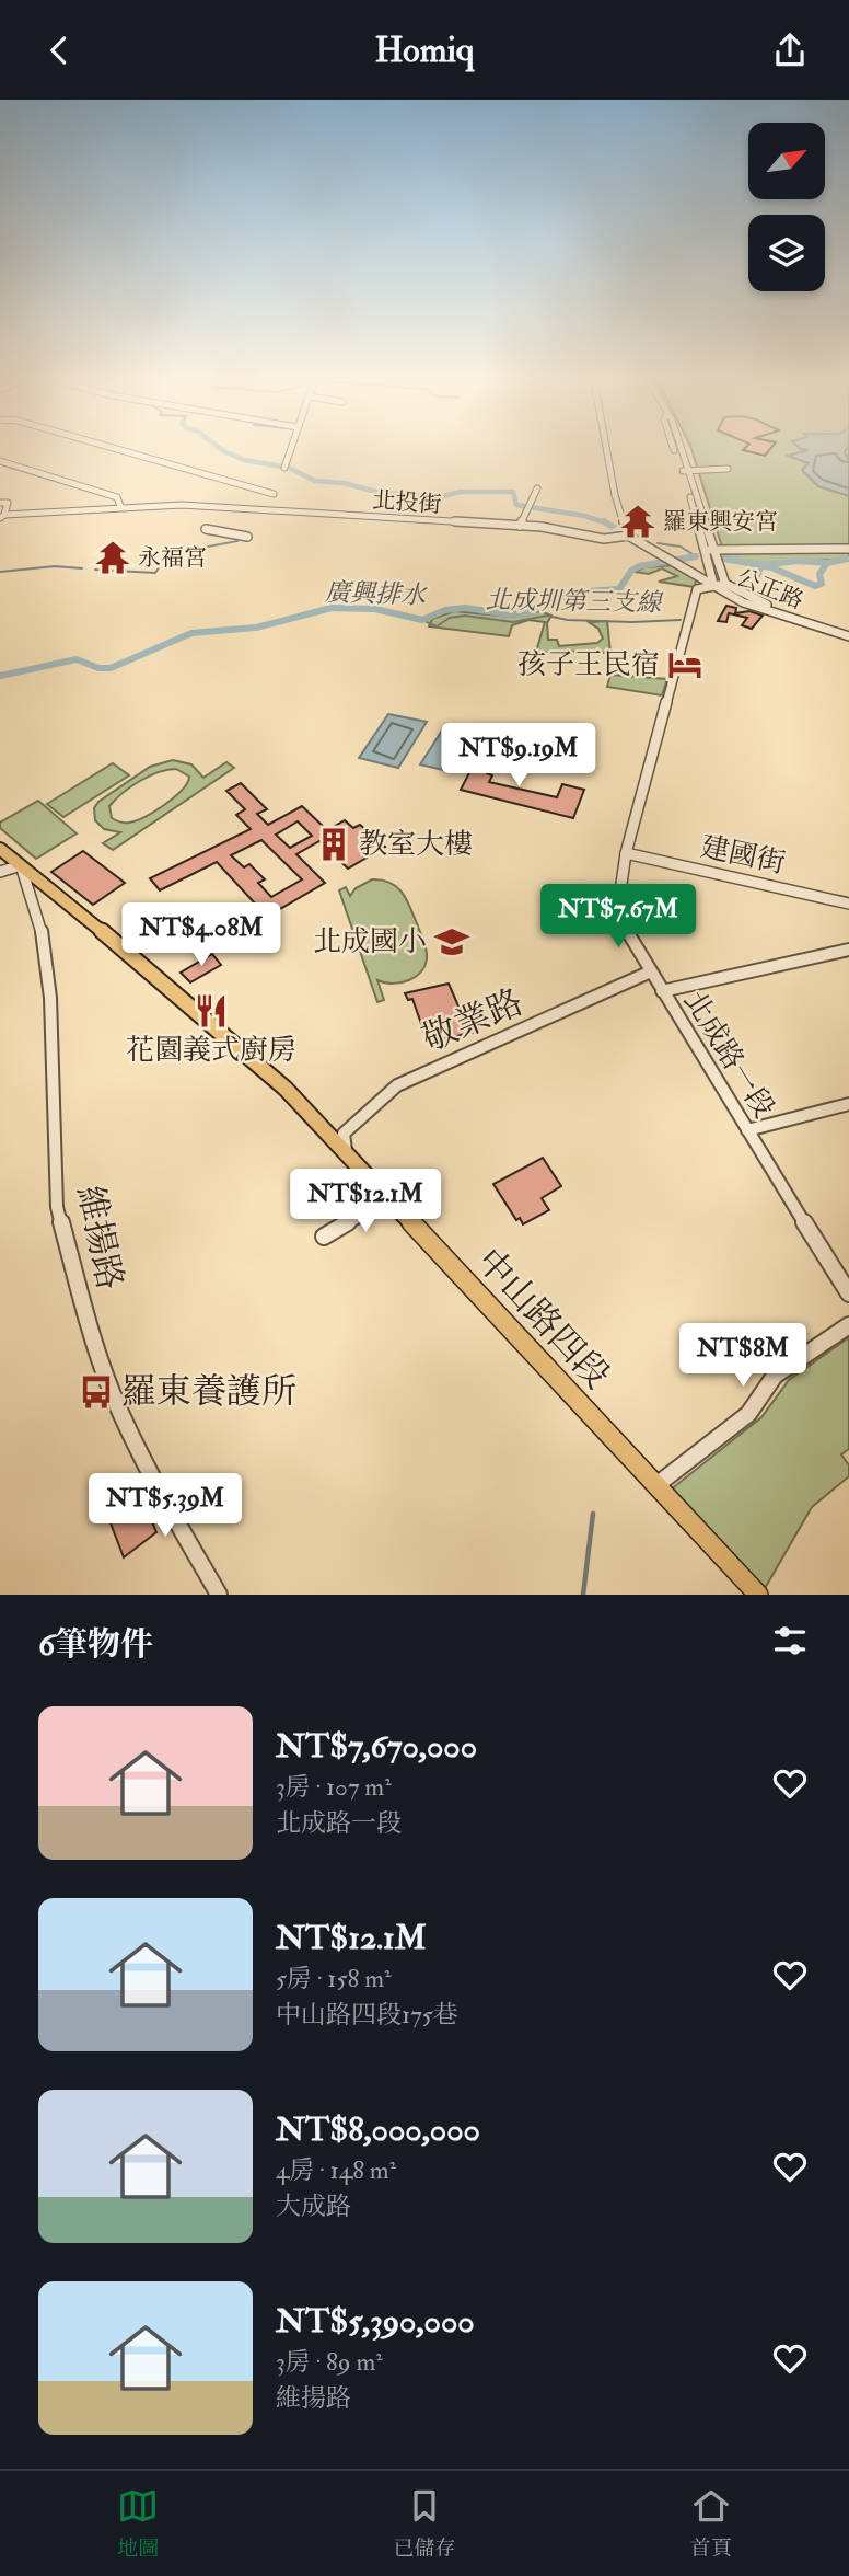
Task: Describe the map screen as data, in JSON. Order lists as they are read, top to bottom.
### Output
{
  "streets": {
    "main road": ["中山路四段"],
    "street": [
      "北投街",
      "公正路",
      "建國街",
      "敬業路",
      "北成路一段",
      "維揚路"
    ]
  },
  "crossings": [
    ["公正路", "北成路一段"],
    ["建國街", "北成路一段"],
    ["敬業路", "北成路一段"],
    ["敬業路", "中山路四段"],
    ["維揚路", "中山路四段"]
  ],
  "water": ["廣興排水", "北成圳第三支線"],
  "places": {
    "temple": ["羅東興安宮", "永福宮"],
    "hotel": ["孩子王民宿"],
    "building": ["教室大樓"],
    "school or university": ["北成國小"],
    "restaurant": ["花園義式廚房"],
    "bus stop": ["羅東養護所"]
  },
  "north": "top right",
  "page": {
    "header": "Homiq",
    "price": [
      "NT$9.19M",
      "NT$7.67M",
      "NT$4.08M",
      "NT$12.1M",
      "NT$8M",
      "NT$5.39M"
    ],
    "heading": "6筆物件",
    "list": [
      {
        "name": "NT$7,670,000",
        "note": "3房 · 107 m² · 北成路一段"
      },
      {
        "name": "NT$12.1M",
        "note": "5房 · 158 m² · 中山路四段175巷"
      },
      {
        "name": "NT$8,000,000",
        "note": "4房 · 148 m² · 大成路"
      },
      {
        "name": "NT$5,390,000",
        "note": "3房 · 89 m² · 維揚路"
      }
    ],
    "tabs": ["地圖", "已儲存", "首頁"]
  }
}
